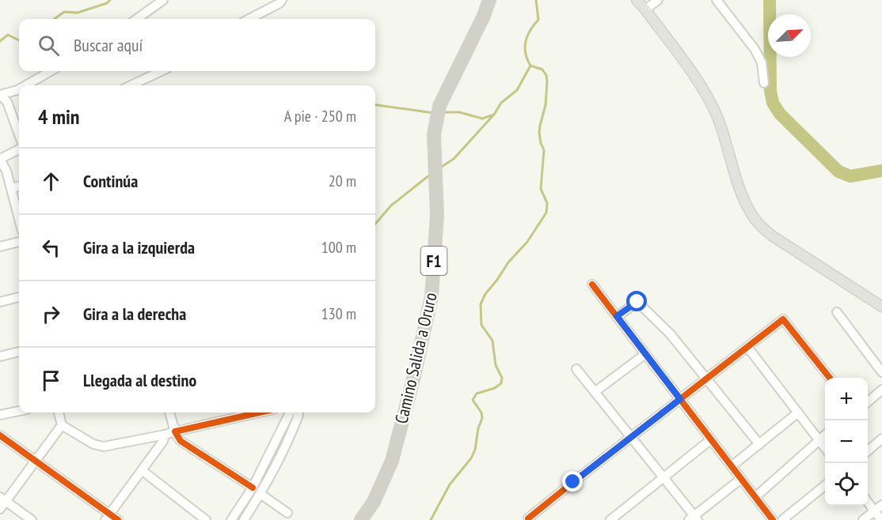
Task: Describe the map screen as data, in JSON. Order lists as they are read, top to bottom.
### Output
{
  "streets": {
    "highway": ["F1", "Camino Salida a Oruro"]
  },
  "north": "top right",
  "page": {
    "search": "Buscar aquí",
    "heading": ["4 min", "A pie · 250 m"],
    "list": [
      ["Continúa", "20 m"],
      ["Gira a la izquierda", "100 m"],
      ["Gira a la derecha", "130 m"],
      "Llegada al destino"
    ],
    "map_buttons": ["+", "−"]
  }
}
